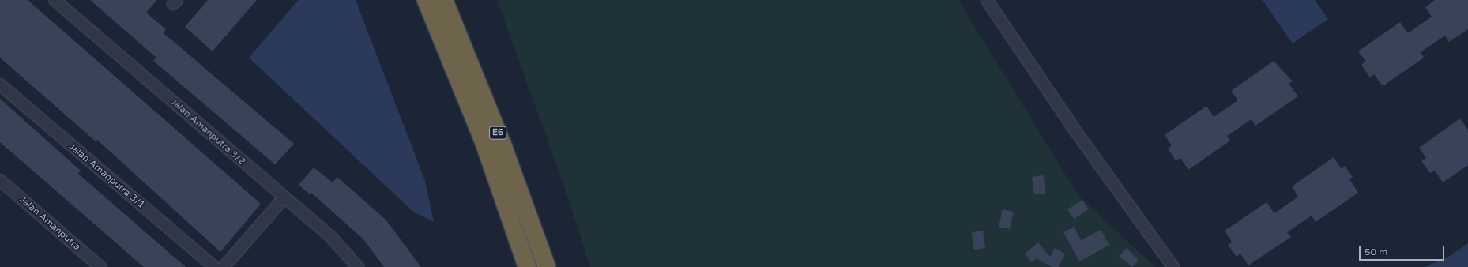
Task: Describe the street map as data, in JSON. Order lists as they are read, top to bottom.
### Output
{
  "streets": {
    "highway": ["E6"],
    "street": ["Jalan Amanputra 3/2", "Jalan Amanputra 3/1", "Jalan Amanputra"]
  },
  "scale_bar": "50 m"
}
